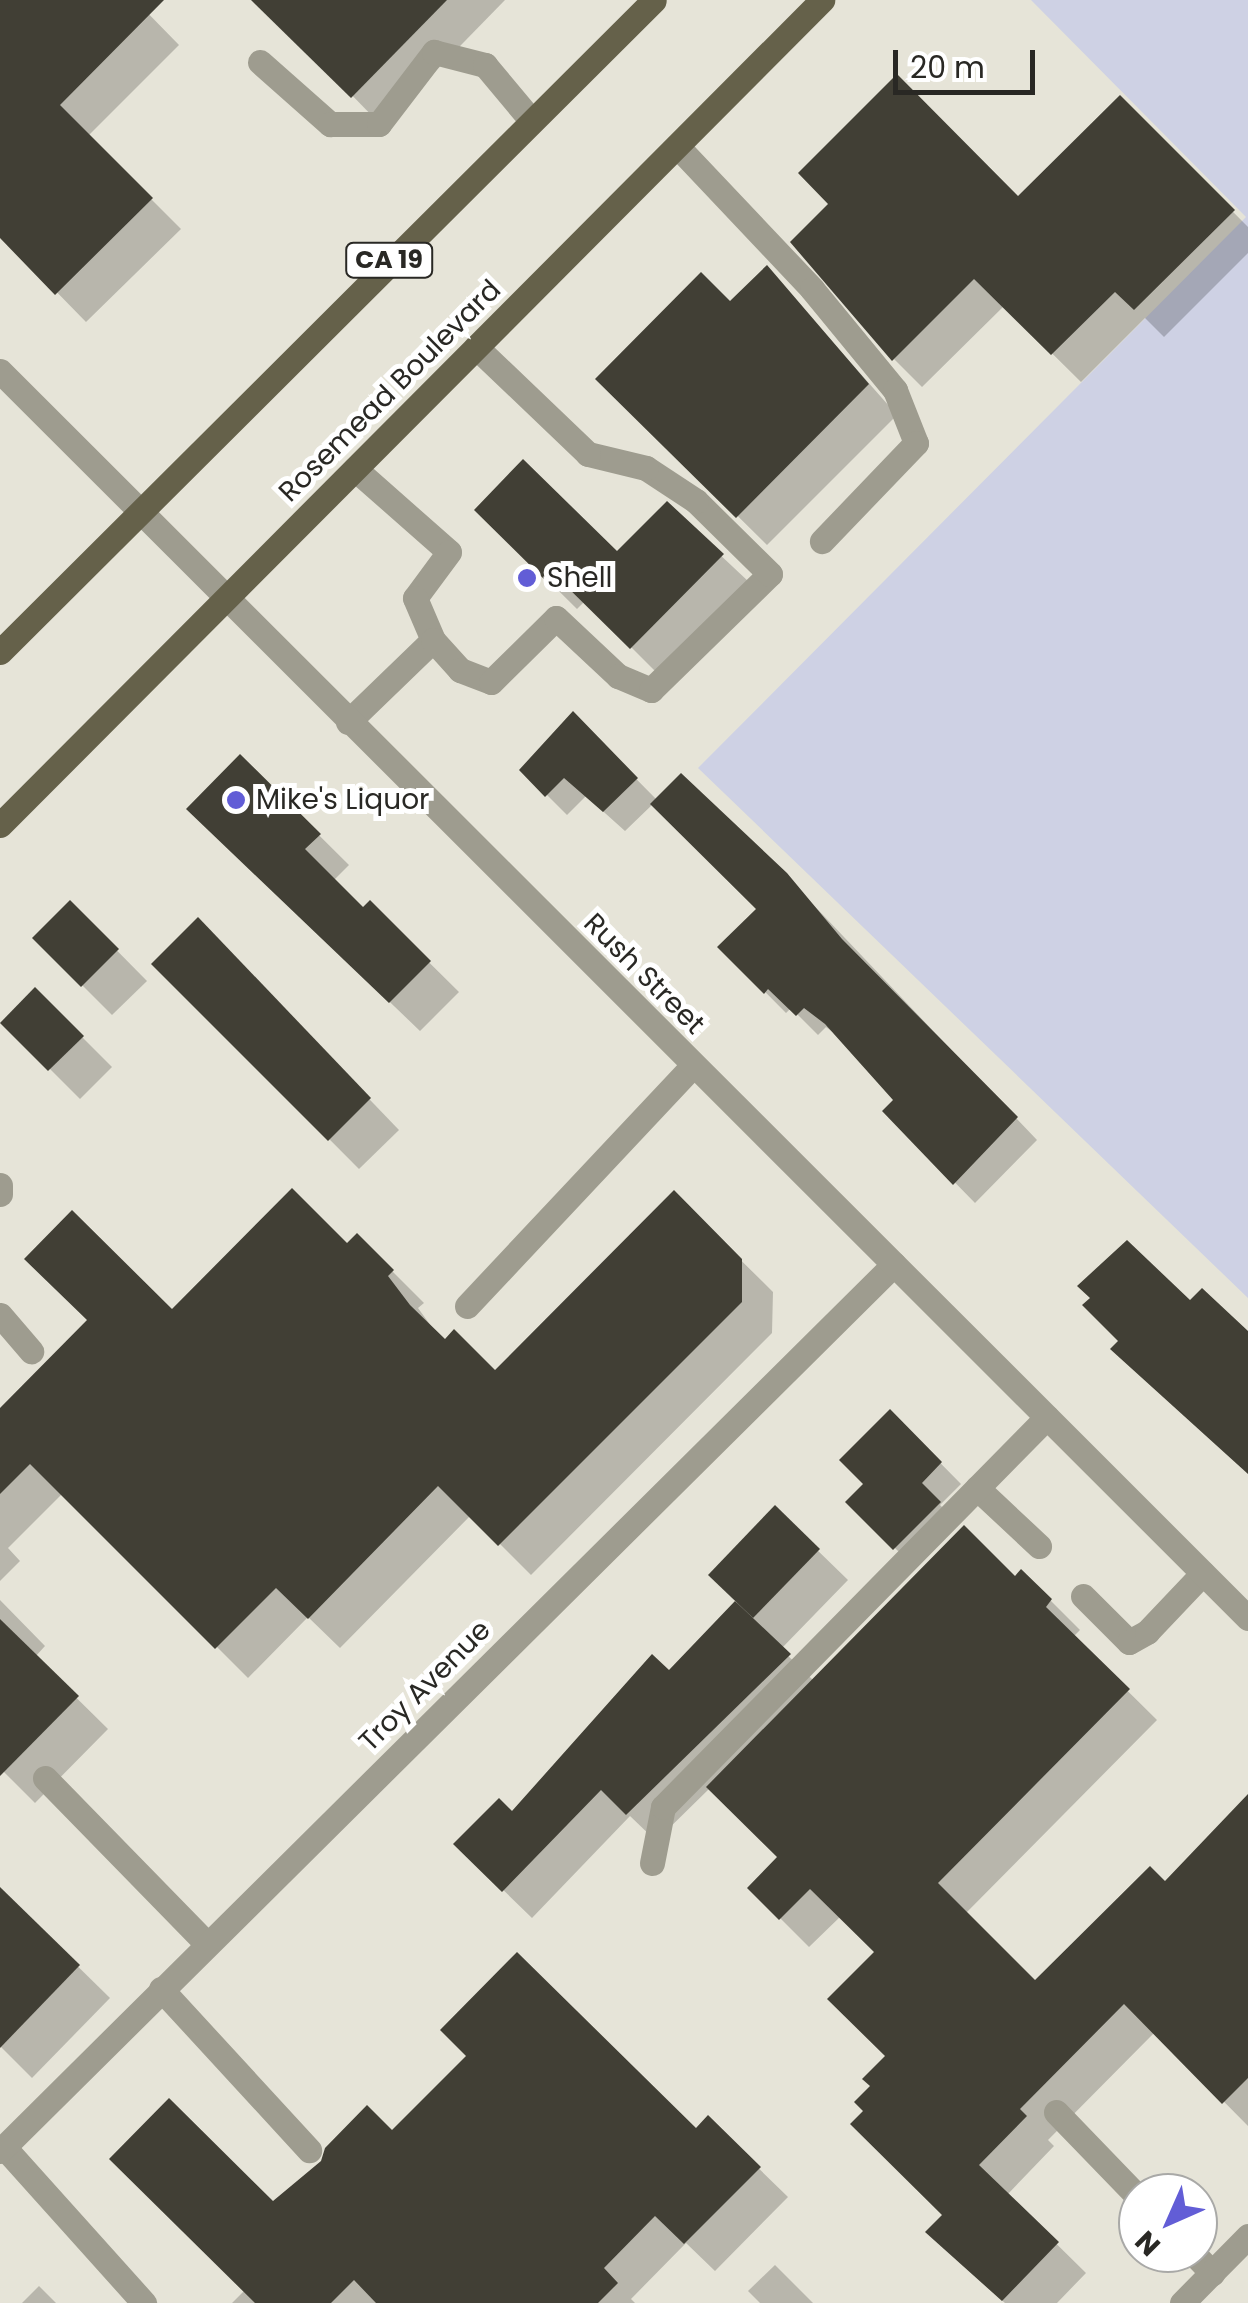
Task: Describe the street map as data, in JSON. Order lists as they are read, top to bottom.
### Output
{
  "streets": {
    "main road": ["CA 19", "Rosemead Boulevard"],
    "street": ["Rush Street", "Troy Avenue"]
  },
  "crossings": [
    ["CA 19", "Rush Street"],
    ["Rosemead Boulevard", "Rush Street"],
    ["Rush Street", "Troy Avenue"]
  ],
  "places": ["Shell", "Mike's Liquor"],
  "scale_bar": "20 m",
  "north": "bottom left"
}
